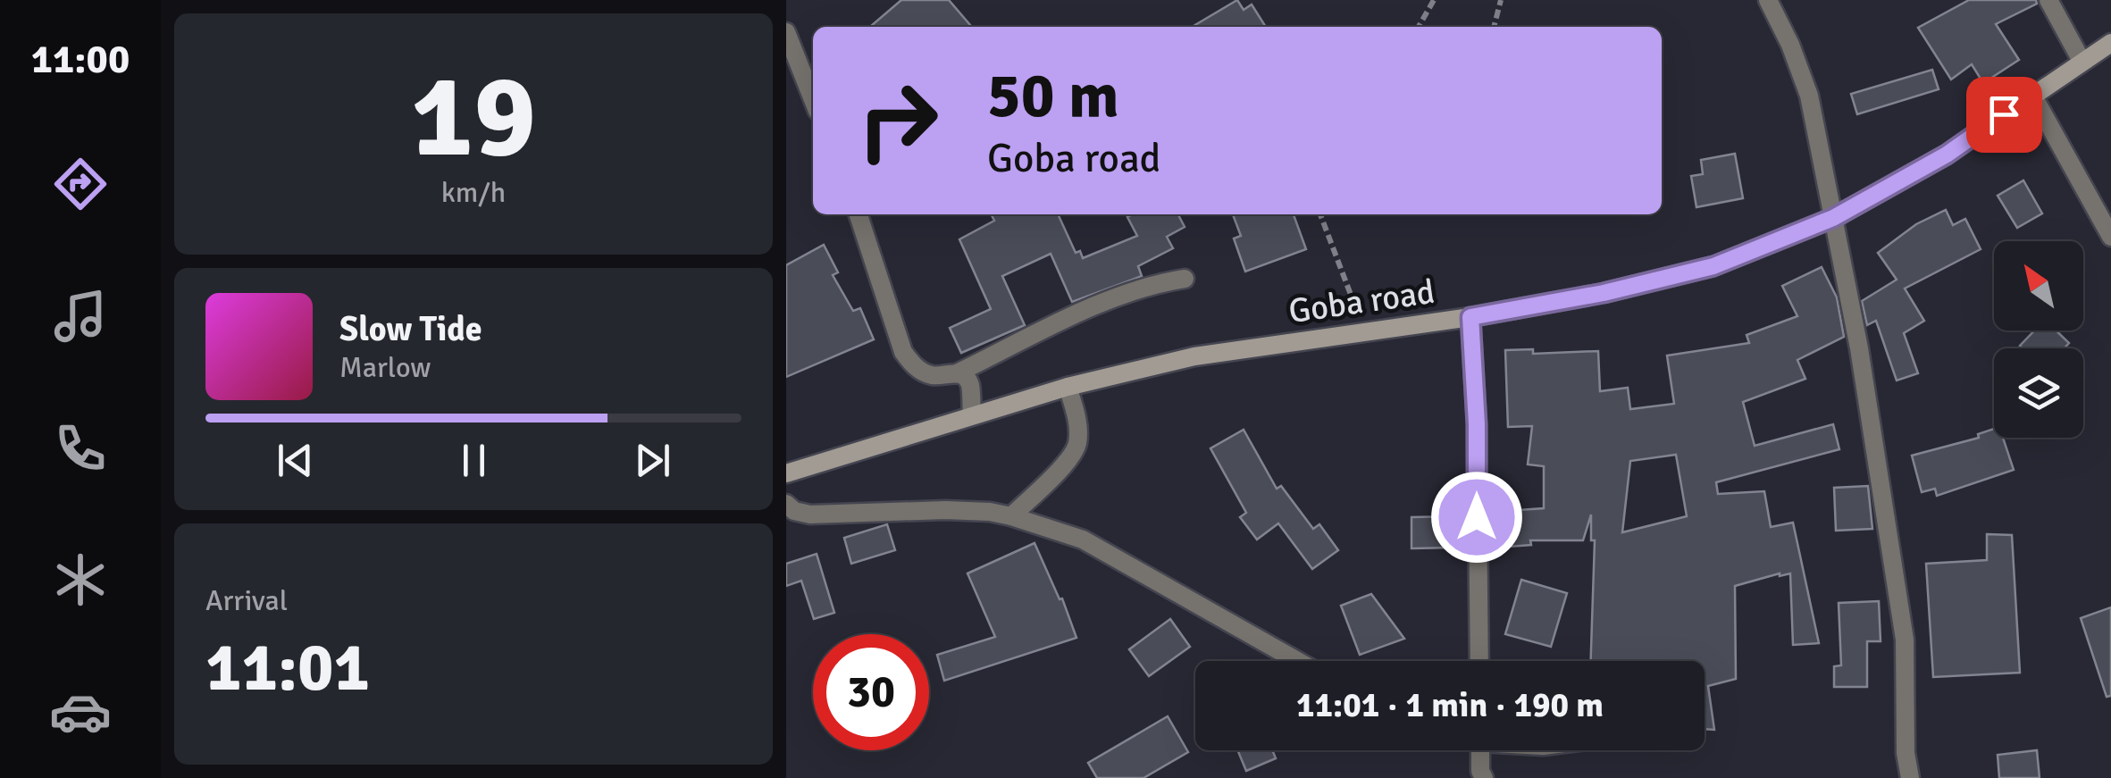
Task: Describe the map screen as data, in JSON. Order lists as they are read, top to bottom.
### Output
{
  "streets": {
    "street": ["Goba road"]
  },
  "north": "top left",
  "page": {
    "tabs": "11:00",
    "tile": [
      ["19", "km/h"],
      ["Arrival", "11:01"]
    ],
    "turn": ["50 m", "Goba road"],
    "song": ["Slow Tide", "Marlow"],
    "limit": "30",
    "trip": "11:01 · 1 min · 190 m"
  }
}
